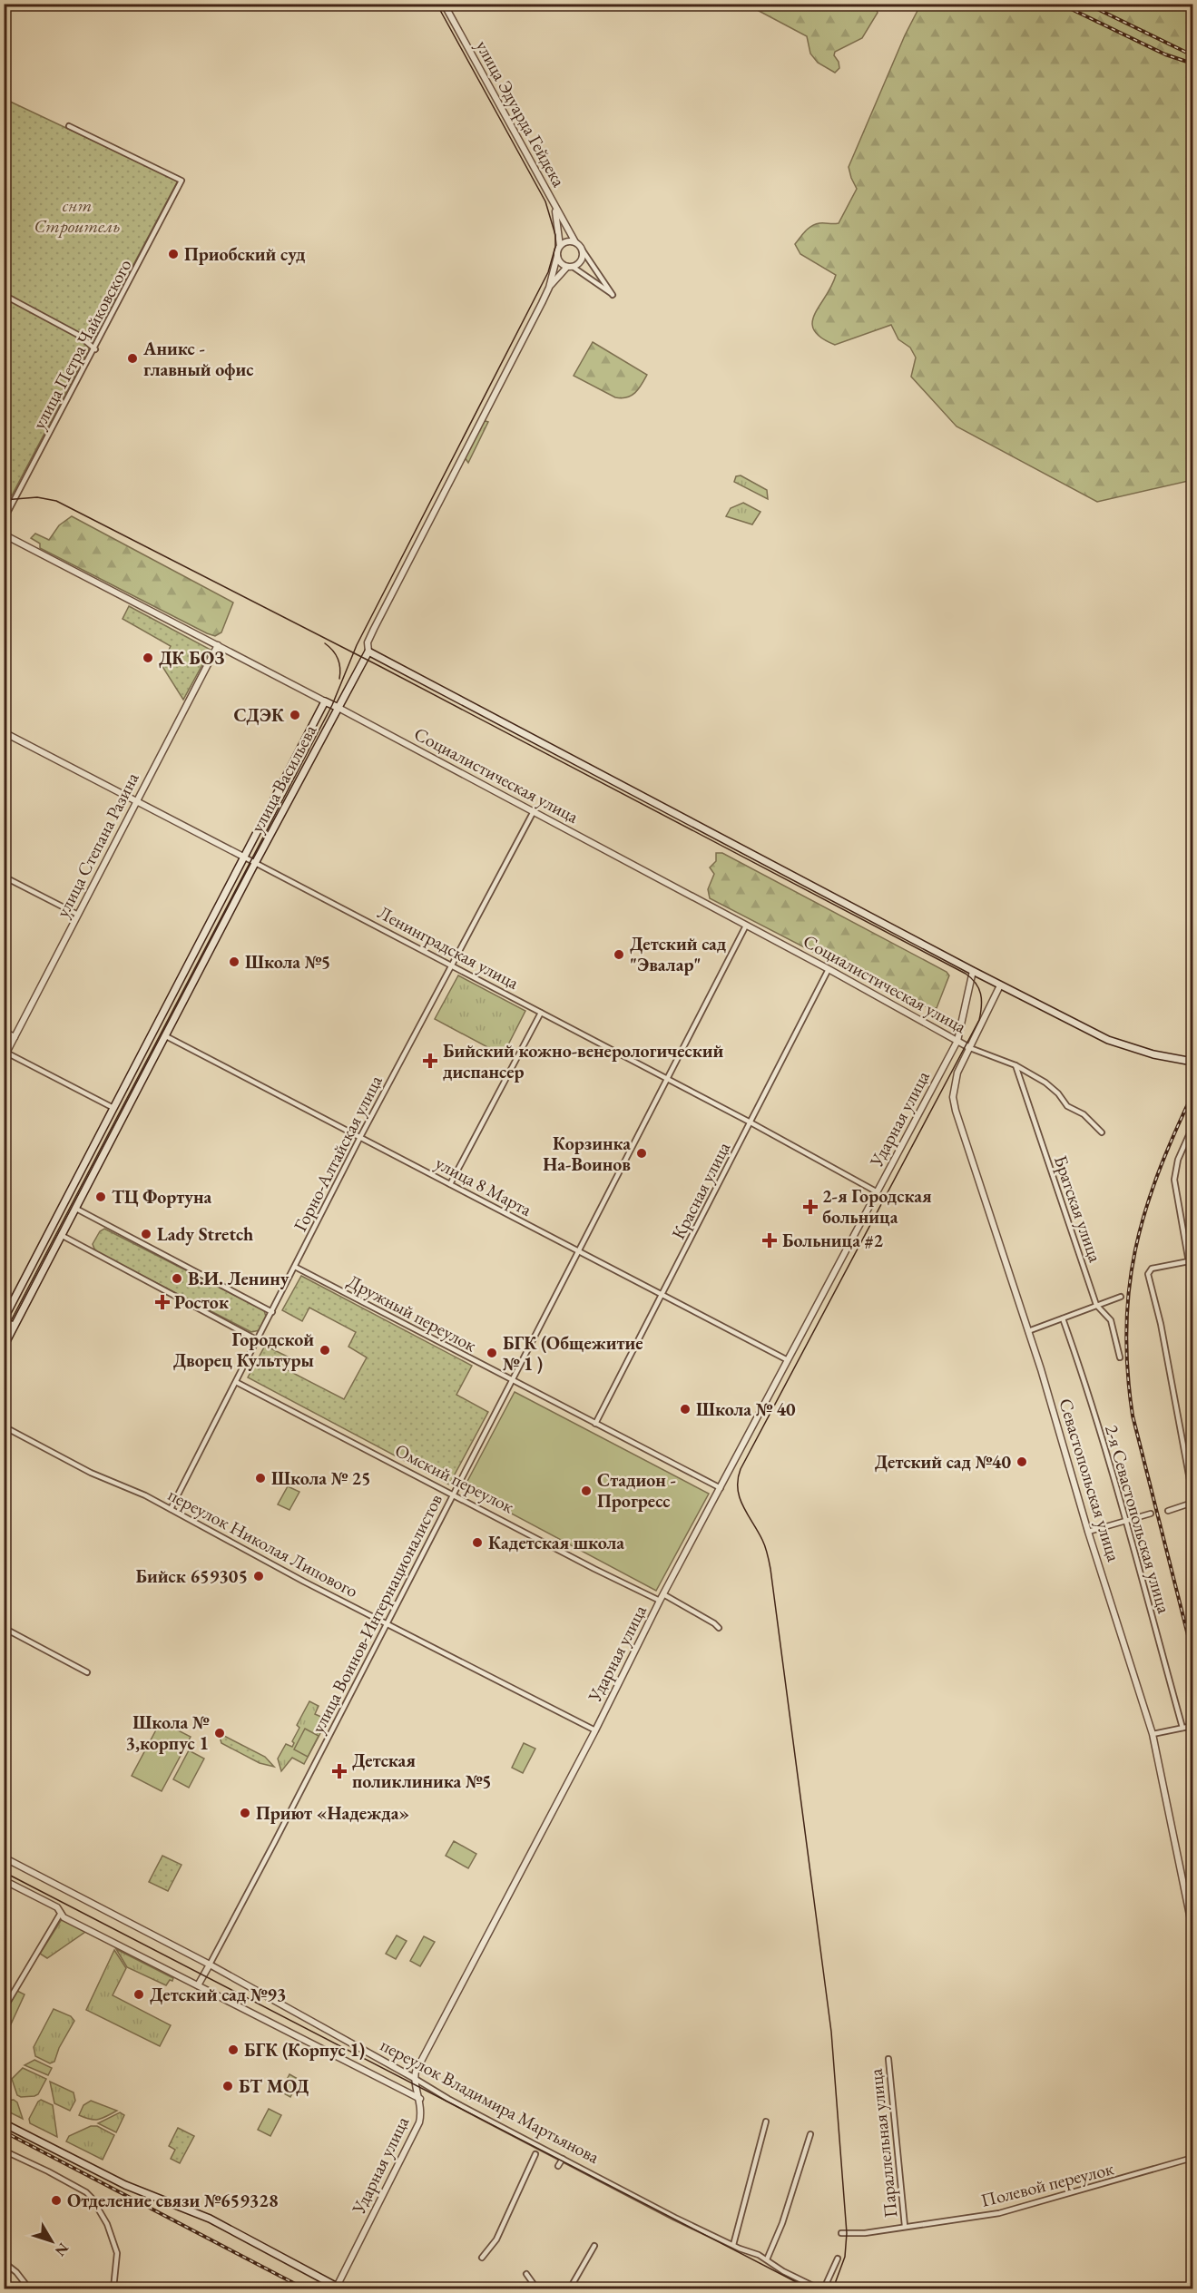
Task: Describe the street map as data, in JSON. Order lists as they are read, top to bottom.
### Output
{
  "streets": {
    "main road": ["Социалистическая улица", "улица Васильева"],
    "street": [
      "улица Эдуарда Гейдека",
      "улица Петра Чайковского",
      "улица Степана Разина",
      "Ленинградская улица",
      "Ударная улица",
      "Горно-Алтайская улица",
      "улица 8 Марта",
      "Красная улица",
      "Братская улица",
      "Дружный переулок",
      "Омский переулок",
      "Севастопольская улица",
      "2-я Севастопольская улица",
      "переулок Николая Липового",
      "улица Воинов-Интернационалистов",
      "переулок Владимира Мартьянова",
      "Параллельная улица",
      "Полевой переулок"
    ]
  },
  "crossings": [
    ["Социалистическая улица", "улица Васильева"],
    ["Социалистическая улица", "улица Степана Разина"],
    ["Социалистическая улица", "Ударная улица"],
    ["Социалистическая улица", "Горно-Алтайская улица"],
    ["Социалистическая улица", "Красная улица"],
    ["Социалистическая улица", "Севастопольская улица"],
    ["Социалистическая улица", "улица Воинов-Интернационалистов"],
    ["улица Васильева", "Ленинградская улица"],
    ["улица Васильева", "улица 8 Марта"],
    ["улица Степана Разина", "Ленинградская улица"],
    ["Ленинградская улица", "Ударная улица"],
    ["Ленинградская улица", "Горно-Алтайская улица"],
    ["Ленинградская улица", "Красная улица"],
    ["Ленинградская улица", "улица Воинов-Интернационалистов"],
    ["Ударная улица", "улица 8 Марта"],
    ["Ударная улица", "Дружный переулок"],
    ["Ударная улица", "Омский переулок"],
    ["Ударная улица", "переулок Николая Липового"],
    ["Ударная улица", "переулок Владимира Мартьянова"],
    ["Горно-Алтайская улица", "улица 8 Марта"],
    ["Горно-Алтайская улица", "Дружный переулок"],
    ["Горно-Алтайская улица", "Омский переулок"],
    ["Горно-Алтайская улица", "переулок Николая Липового"],
    ["улица 8 Марта", "Красная улица"],
    ["улица 8 Марта", "улица Воинов-Интернационалистов"],
    ["Красная улица", "Дружный переулок"],
    ["Дружный переулок", "улица Воинов-Интернационалистов"],
    ["Омский переулок", "улица Воинов-Интернационалистов"],
    ["переулок Николая Липового", "улица Воинов-Интернационалистов"],
    ["улица Воинов-Интернационалистов", "переулок Владимира Мартьянова"],
    ["Параллельная улица", "Полевой переулок"]
  ],
  "parks": ["снт Строитель"],
  "places": {
    "other": [
      "Приобский суд",
      "Аникс - главный офис",
      "ДК БОЗ",
      "СДЭК",
      "Детский сад \"Эвалар\"",
      "Школа №5",
      "Корзинка На-Воинов",
      "ТЦ Фортуна",
      "Lady Stretch",
      "В.И. Ленину",
      "Городской Дворец Культуры",
      "БГК (Общежитие № 1 )",
      "Школа № 40",
      "Детский сад №40",
      "Школа № 25",
      "Стадион - Прогресс",
      "Кадетская школа",
      "Бийск 659305",
      "Школа № 3,корпус 1",
      "Приют «Надежда»",
      "Детский сад №93",
      "БГК (Корпус 1)",
      "БТ МОД",
      "Отделение связи №659328"
    ],
    "health": [
      "Бийский кожно-венерологический диспансер",
      "2-я Городская больница",
      "Больница #2",
      "Росток",
      "Детская поликлиника №5"
    ]
  },
  "north": "bottom right"
}
